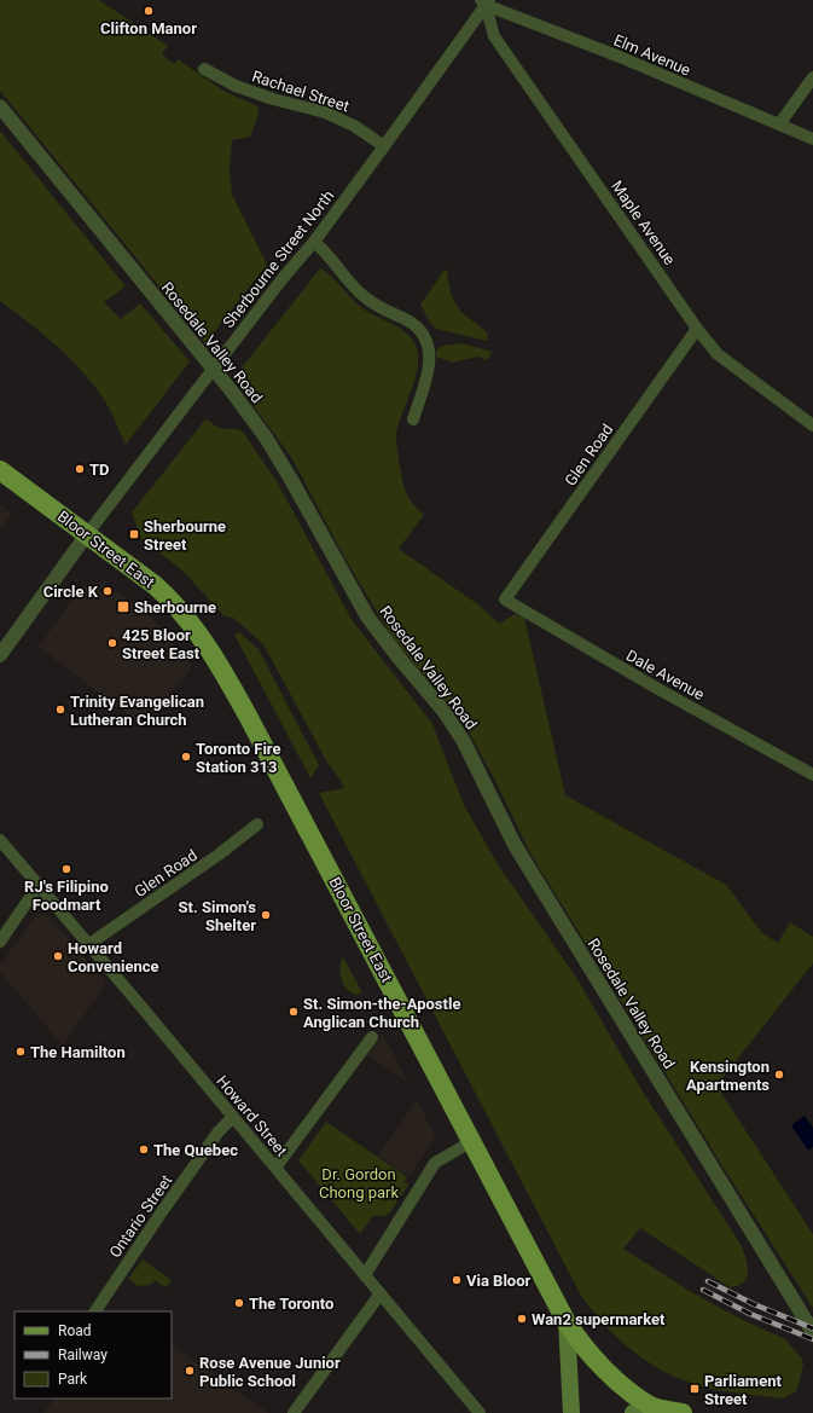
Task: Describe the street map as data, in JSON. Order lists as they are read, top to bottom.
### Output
{
  "streets": {
    "main road": ["Bloor Street East"],
    "street": [
      "Elm Avenue",
      "Rachael Street",
      "Maple Avenue",
      "Sherbourne Street North",
      "Rosedale Valley Road",
      "Glen Road",
      "Dale Avenue",
      "Howard Street",
      "Ontario Street"
    ]
  },
  "crossings": [
    ["Elm Avenue", "Maple Avenue"],
    ["Elm Avenue", "Sherbourne Street North"],
    ["Rachael Street", "Sherbourne Street North"],
    ["Maple Avenue", "Sherbourne Street North"],
    ["Maple Avenue", "Glen Road"],
    ["Sherbourne Street North", "Bloor Street East"],
    ["Glen Road", "Dale Avenue"],
    ["Glen Road", "Howard Street"],
    ["Howard Street", "Ontario Street"]
  ],
  "parks": ["Dr. Gordon Chong park"],
  "places": {
    "other": [
      "Clifton Manor",
      "TD",
      "Circle K",
      "425 Bloor Street East",
      "Trinity Evangelican Lutheran Church",
      "Toronto Fire Station 313",
      "RJ's Filipino Foodmart",
      "St. Simon's Shelter",
      "Howard Convenience",
      "St. Simon-the-Apostle Anglican Church",
      "The Hamilton",
      "Kensington Apartments",
      "The Quebec",
      "Via Bloor",
      "The Toronto",
      "Wan2 supermarket",
      "Rose Avenue Junior Public School"
    ],
    "transit": ["Sherbourne Street", "Sherbourne", "Parliament Street"]
  },
  "legend": ["Road", "Railway", "Park"]
}
